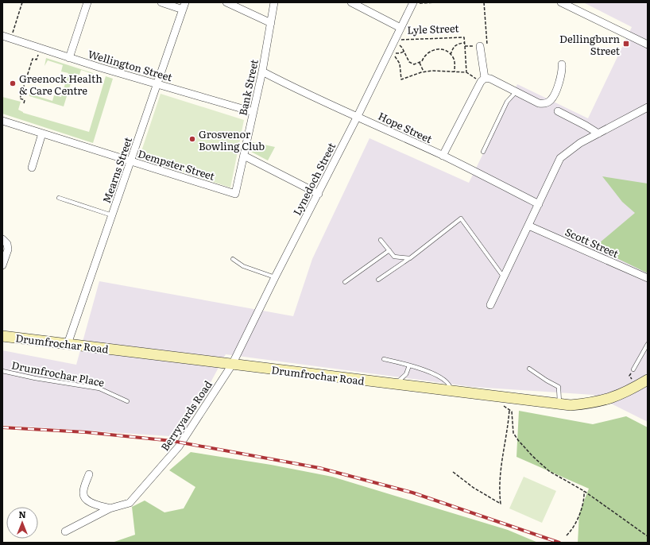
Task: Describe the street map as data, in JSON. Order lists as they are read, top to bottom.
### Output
{
  "streets": {
    "main road": ["Drumfrochar Road"],
    "street": [
      "Lyle Street",
      "Wellington Street",
      "Bank Street",
      "Hope Street",
      "Dempster Street",
      "Mearns Street",
      "Lynedoch Street",
      "Scott Street",
      "Berryyards Road"
    ],
    "lane": ["Drumfrochar Place"]
  },
  "crossings": [
    ["Lyle Street", "Lynedoch Street"],
    ["Wellington Street", "Bank Street"],
    ["Wellington Street", "Mearns Street"],
    ["Bank Street", "Hope Street"],
    ["Bank Street", "Dempster Street"],
    ["Hope Street", "Lynedoch Street"],
    ["Dempster Street", "Mearns Street"],
    ["Mearns Street", "Drumfrochar Road"],
    ["Lynedoch Street", "Drumfrochar Road"],
    ["Lynedoch Street", "Berryyards Road"],
    ["Drumfrochar Road", "Berryyards Road"]
  ],
  "places": {
    "transit": ["Dellingburn Street"],
    "other": ["Greenock Health & Care Centre", "Grosvenor Bowling Club"]
  },
  "north": "top"
}
